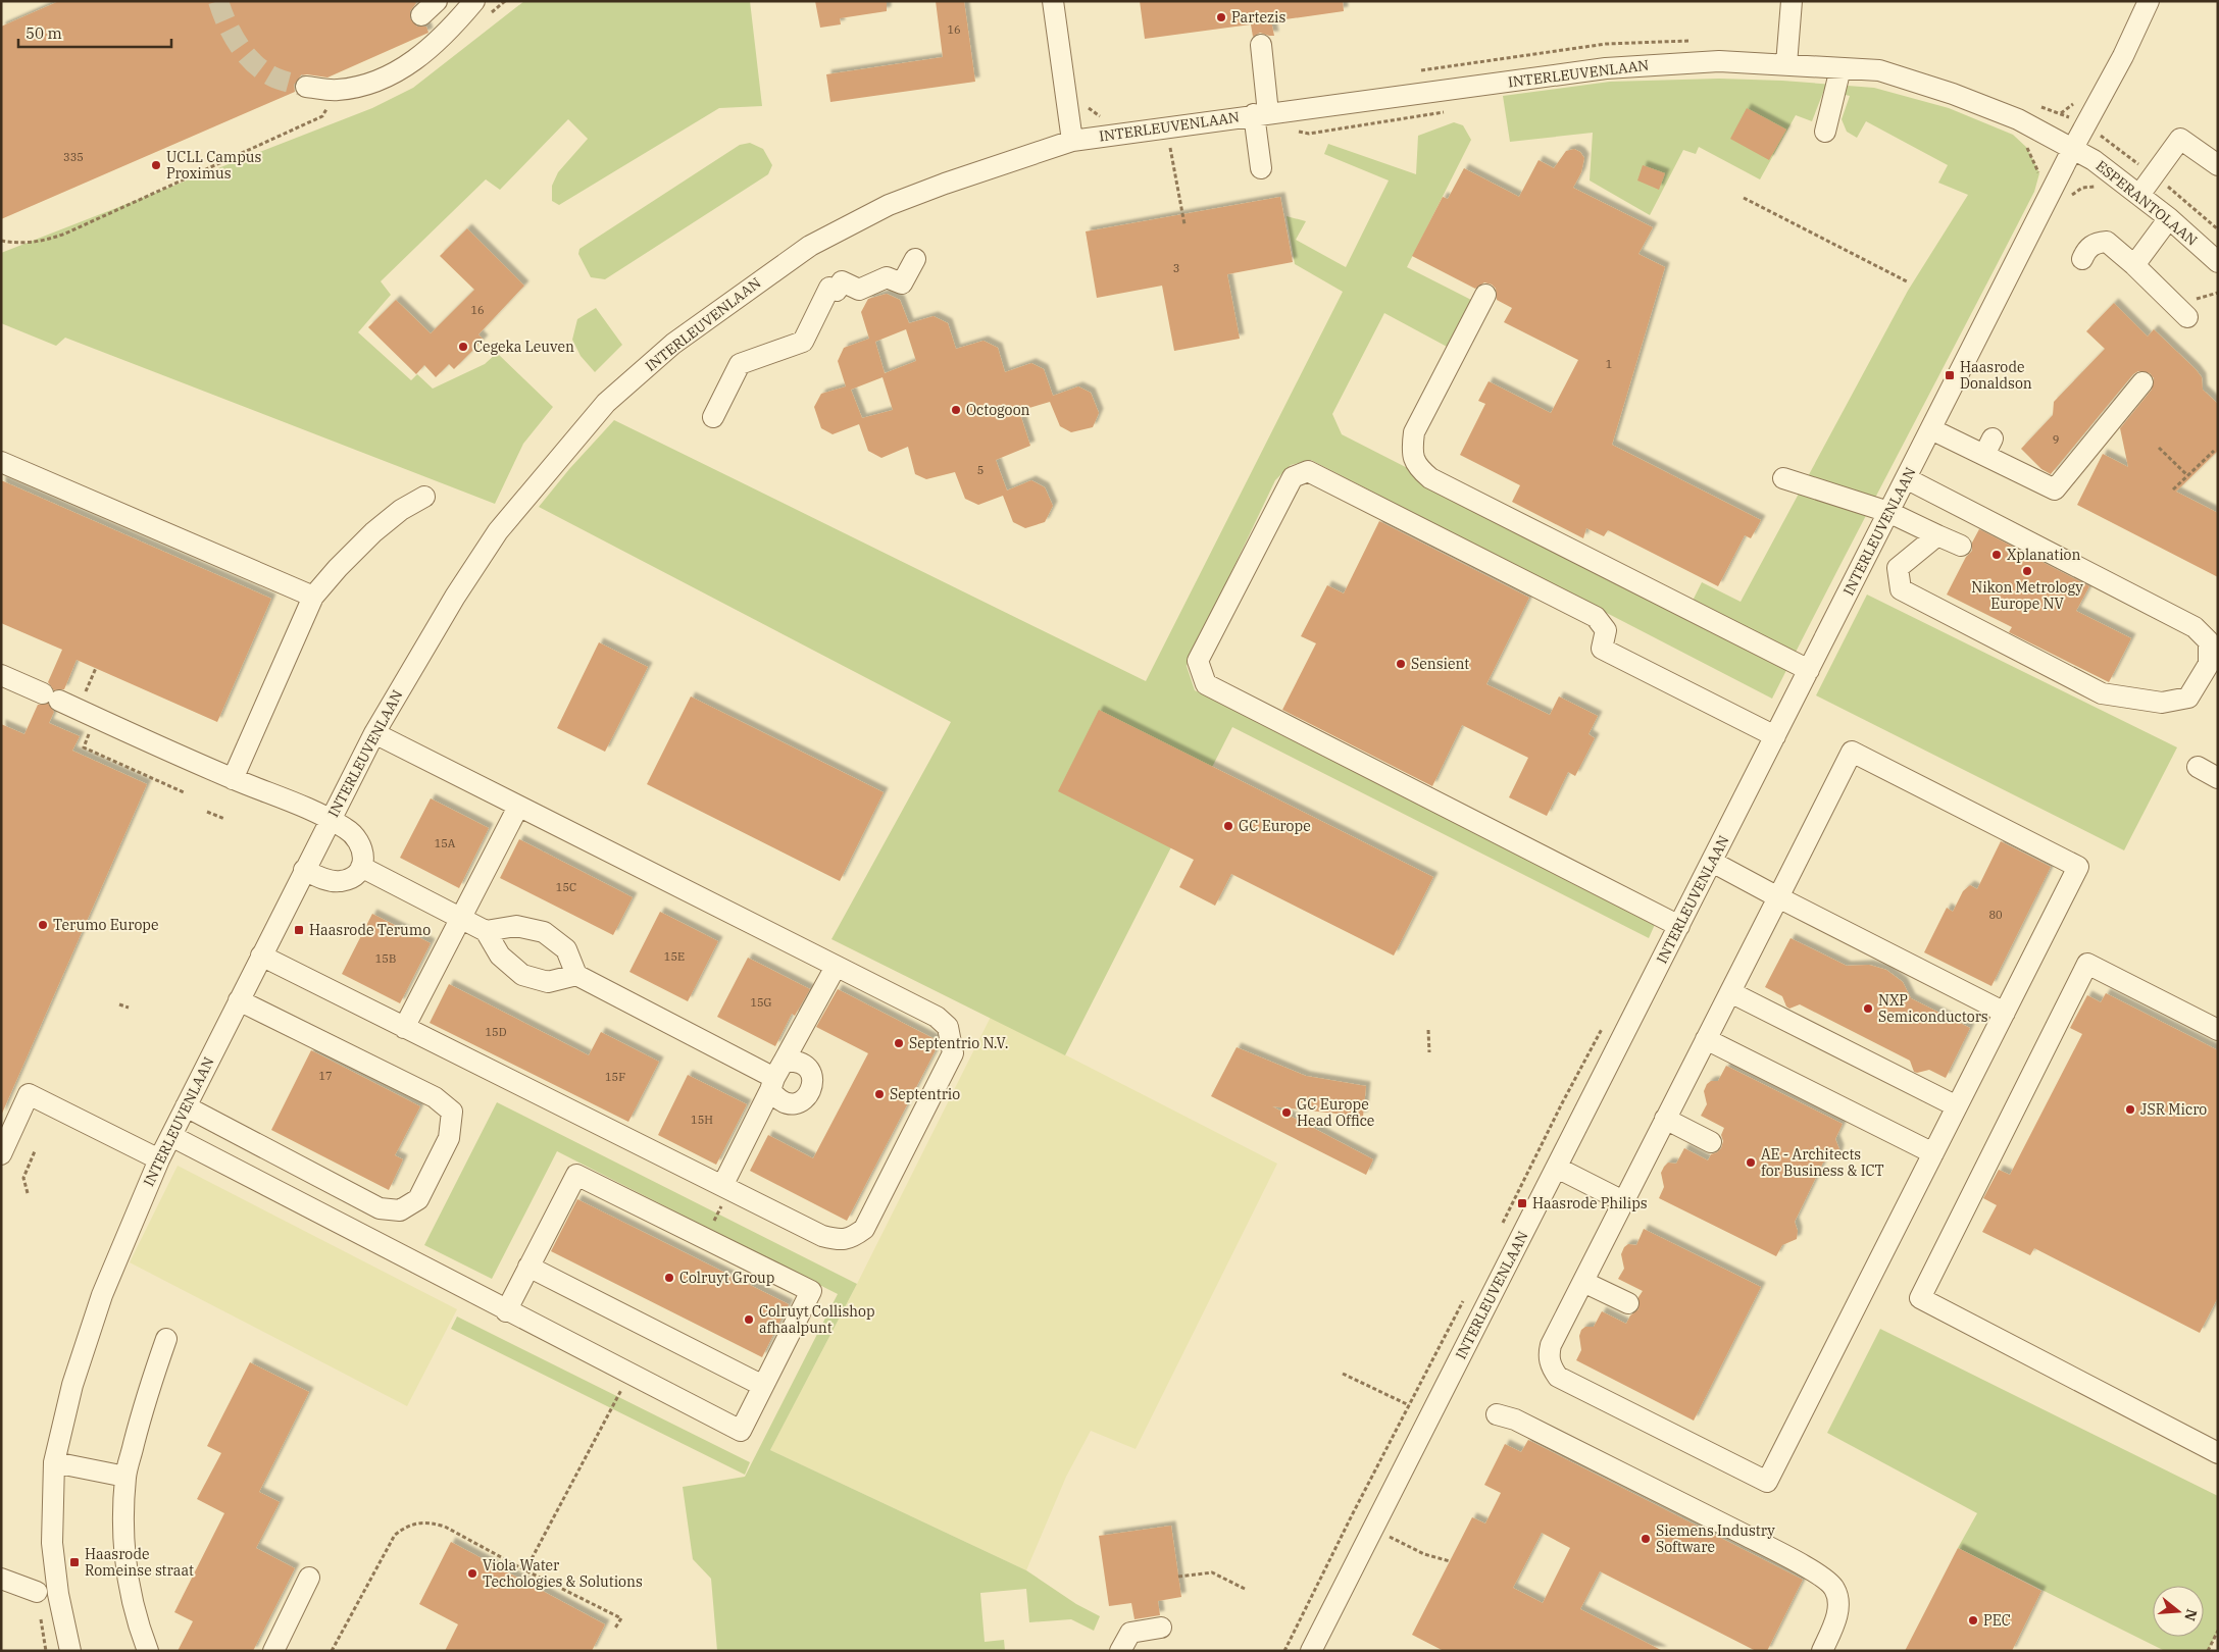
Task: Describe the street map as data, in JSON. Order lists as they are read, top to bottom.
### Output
{
  "streets": {
    "street": ["INTERLEUVENLAAN", "ESPERANTOLAAN"]
  },
  "crossings": [
    ["INTERLEUVENLAAN", "ESPERANTOLAAN"]
  ],
  "places": {
    "other": [
      "Partezis",
      "UCLL Campus Proximus",
      "Cegeka Leuven",
      "Octogoon",
      "Xplanation",
      "Nikon Metrology Europe NV",
      "Sensient",
      "GC Europe",
      "Terumo Europe",
      "NXP Semiconductors",
      "Septentrio N.V.",
      "Septentrio",
      "JSR Micro",
      "GC Europe Head Office",
      "AE - Architects for Business & ICT",
      "Colruyt Group",
      "Colruyt Collishop afhaalpunt",
      "Siemens Industry Software",
      "Viola Water Techologies & Solutions",
      "PEC"
    ],
    "transit": [
      "Haasrode Donaldson",
      "Haasrode Terumo",
      "Haasrode Philips",
      "Haasrode Romeinse straat"
    ]
  },
  "house_numbers": [
    "16",
    "335",
    "3",
    "16",
    "1",
    "9",
    "5",
    "15A",
    "15C",
    "80",
    "15E",
    "15B",
    "15G",
    "15D",
    "17",
    "15F",
    "15H"
  ],
  "scale_bar": "50 m",
  "north": "right"
}
